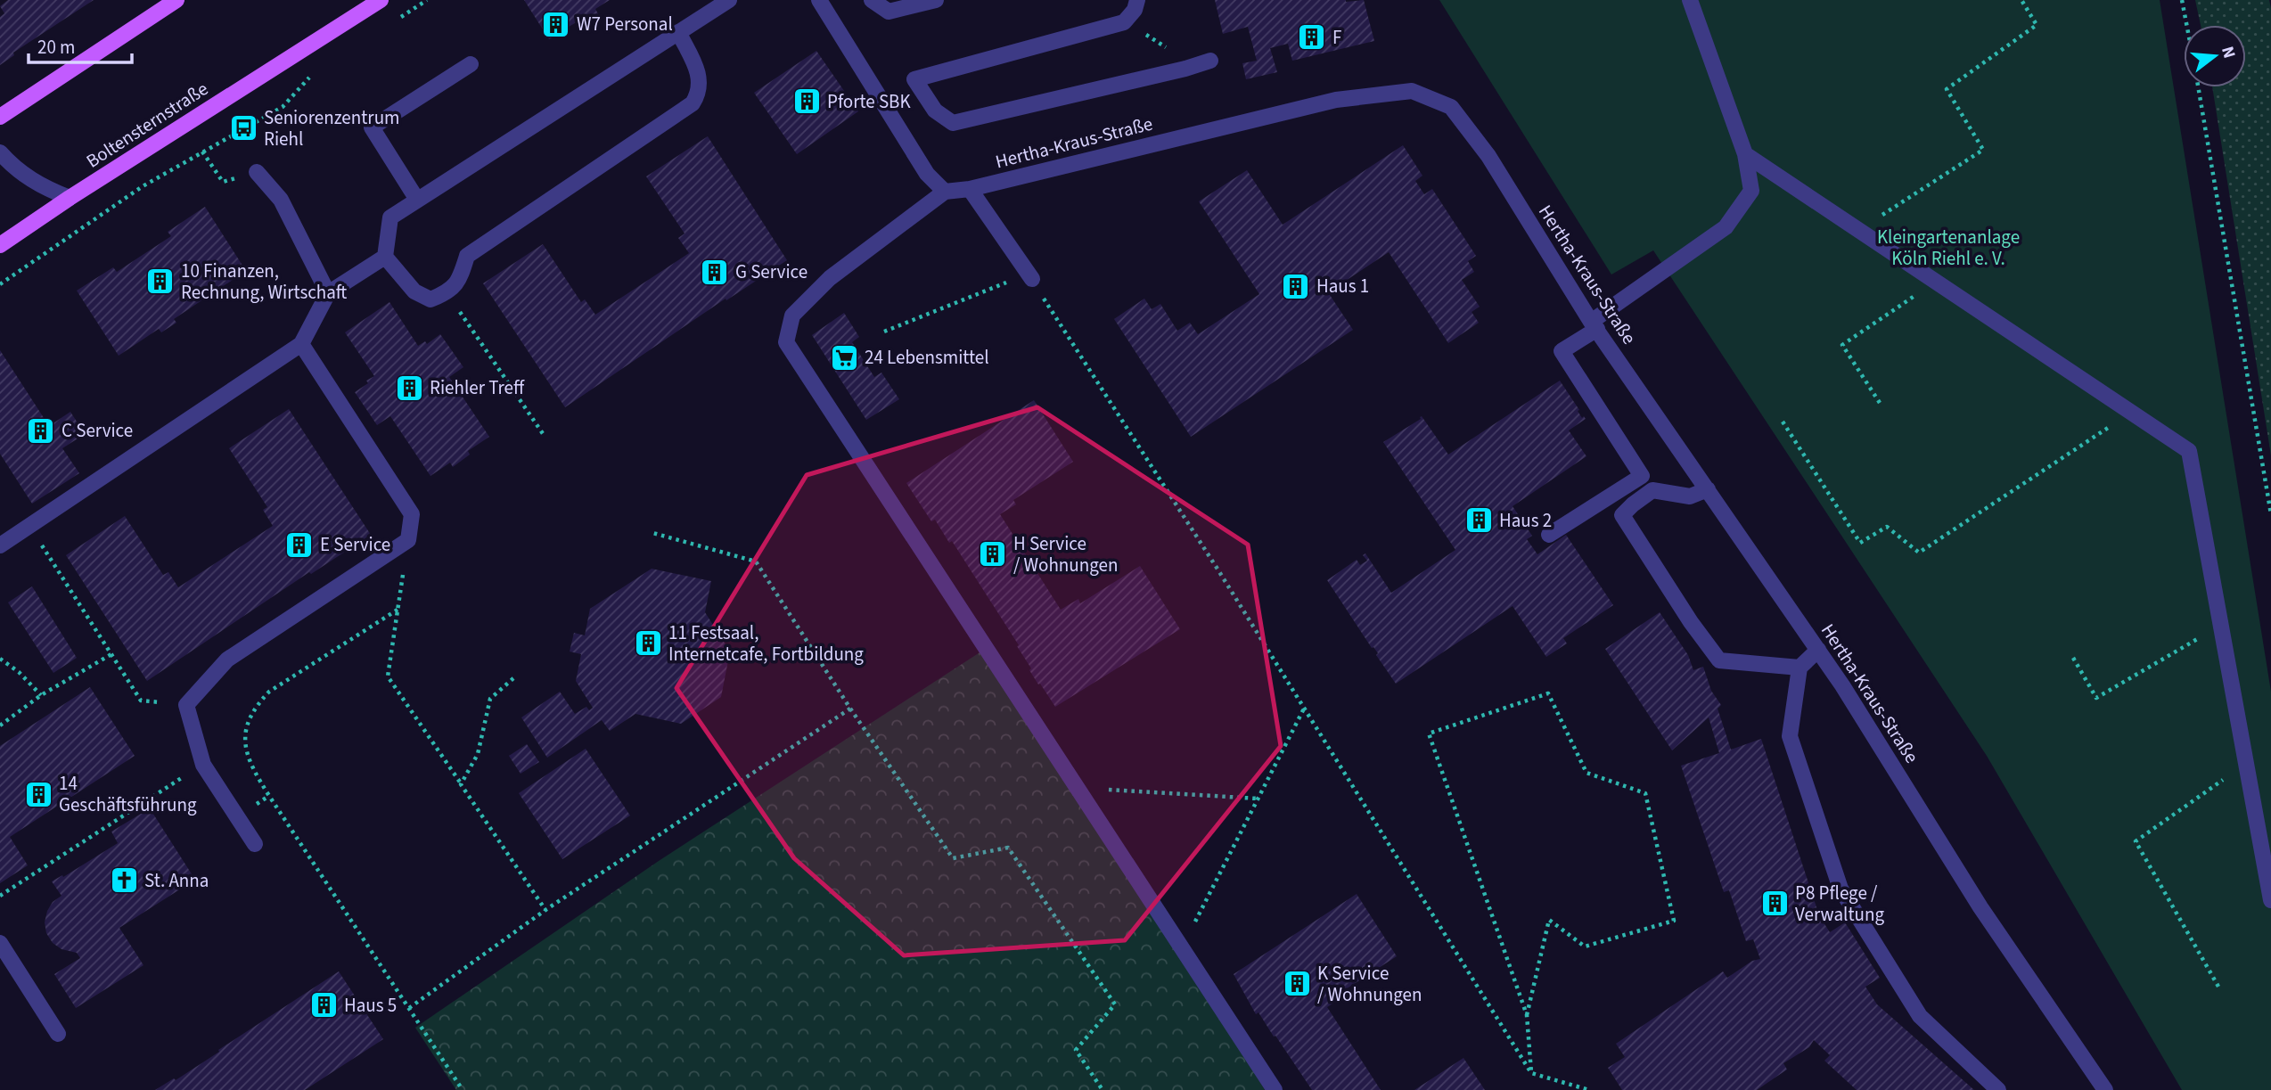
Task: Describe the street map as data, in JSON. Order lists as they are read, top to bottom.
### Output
{
  "streets": {
    "main road": ["Boltensternstraße"],
    "street": ["Hertha-Kraus-Straße"]
  },
  "parks": ["Kleingartenanlage Köln Riehl e. V."],
  "places": {
    "building": [
      "W7 Personal",
      "F",
      "Pforte SBK",
      "G Service",
      "10 Finanzen, Rechnung, Wirtschaft",
      "Haus 1",
      "Riehler Treff",
      "C Service",
      "Haus 2",
      "E Service",
      "H Service / Wohnungen",
      "11 Festsaal, Internetcafe, Fortbildung",
      "14 Geschäftsführung",
      "P8 Pflege / Verwaltung",
      "K Service / Wohnungen",
      "Haus 5"
    ],
    "bus stop": ["Seniorenzentrum Riehl"],
    "supermarket": ["24 Lebensmittel"],
    "church": ["St. Anna"]
  },
  "scale_bar": "20 m",
  "north": "right"
}
